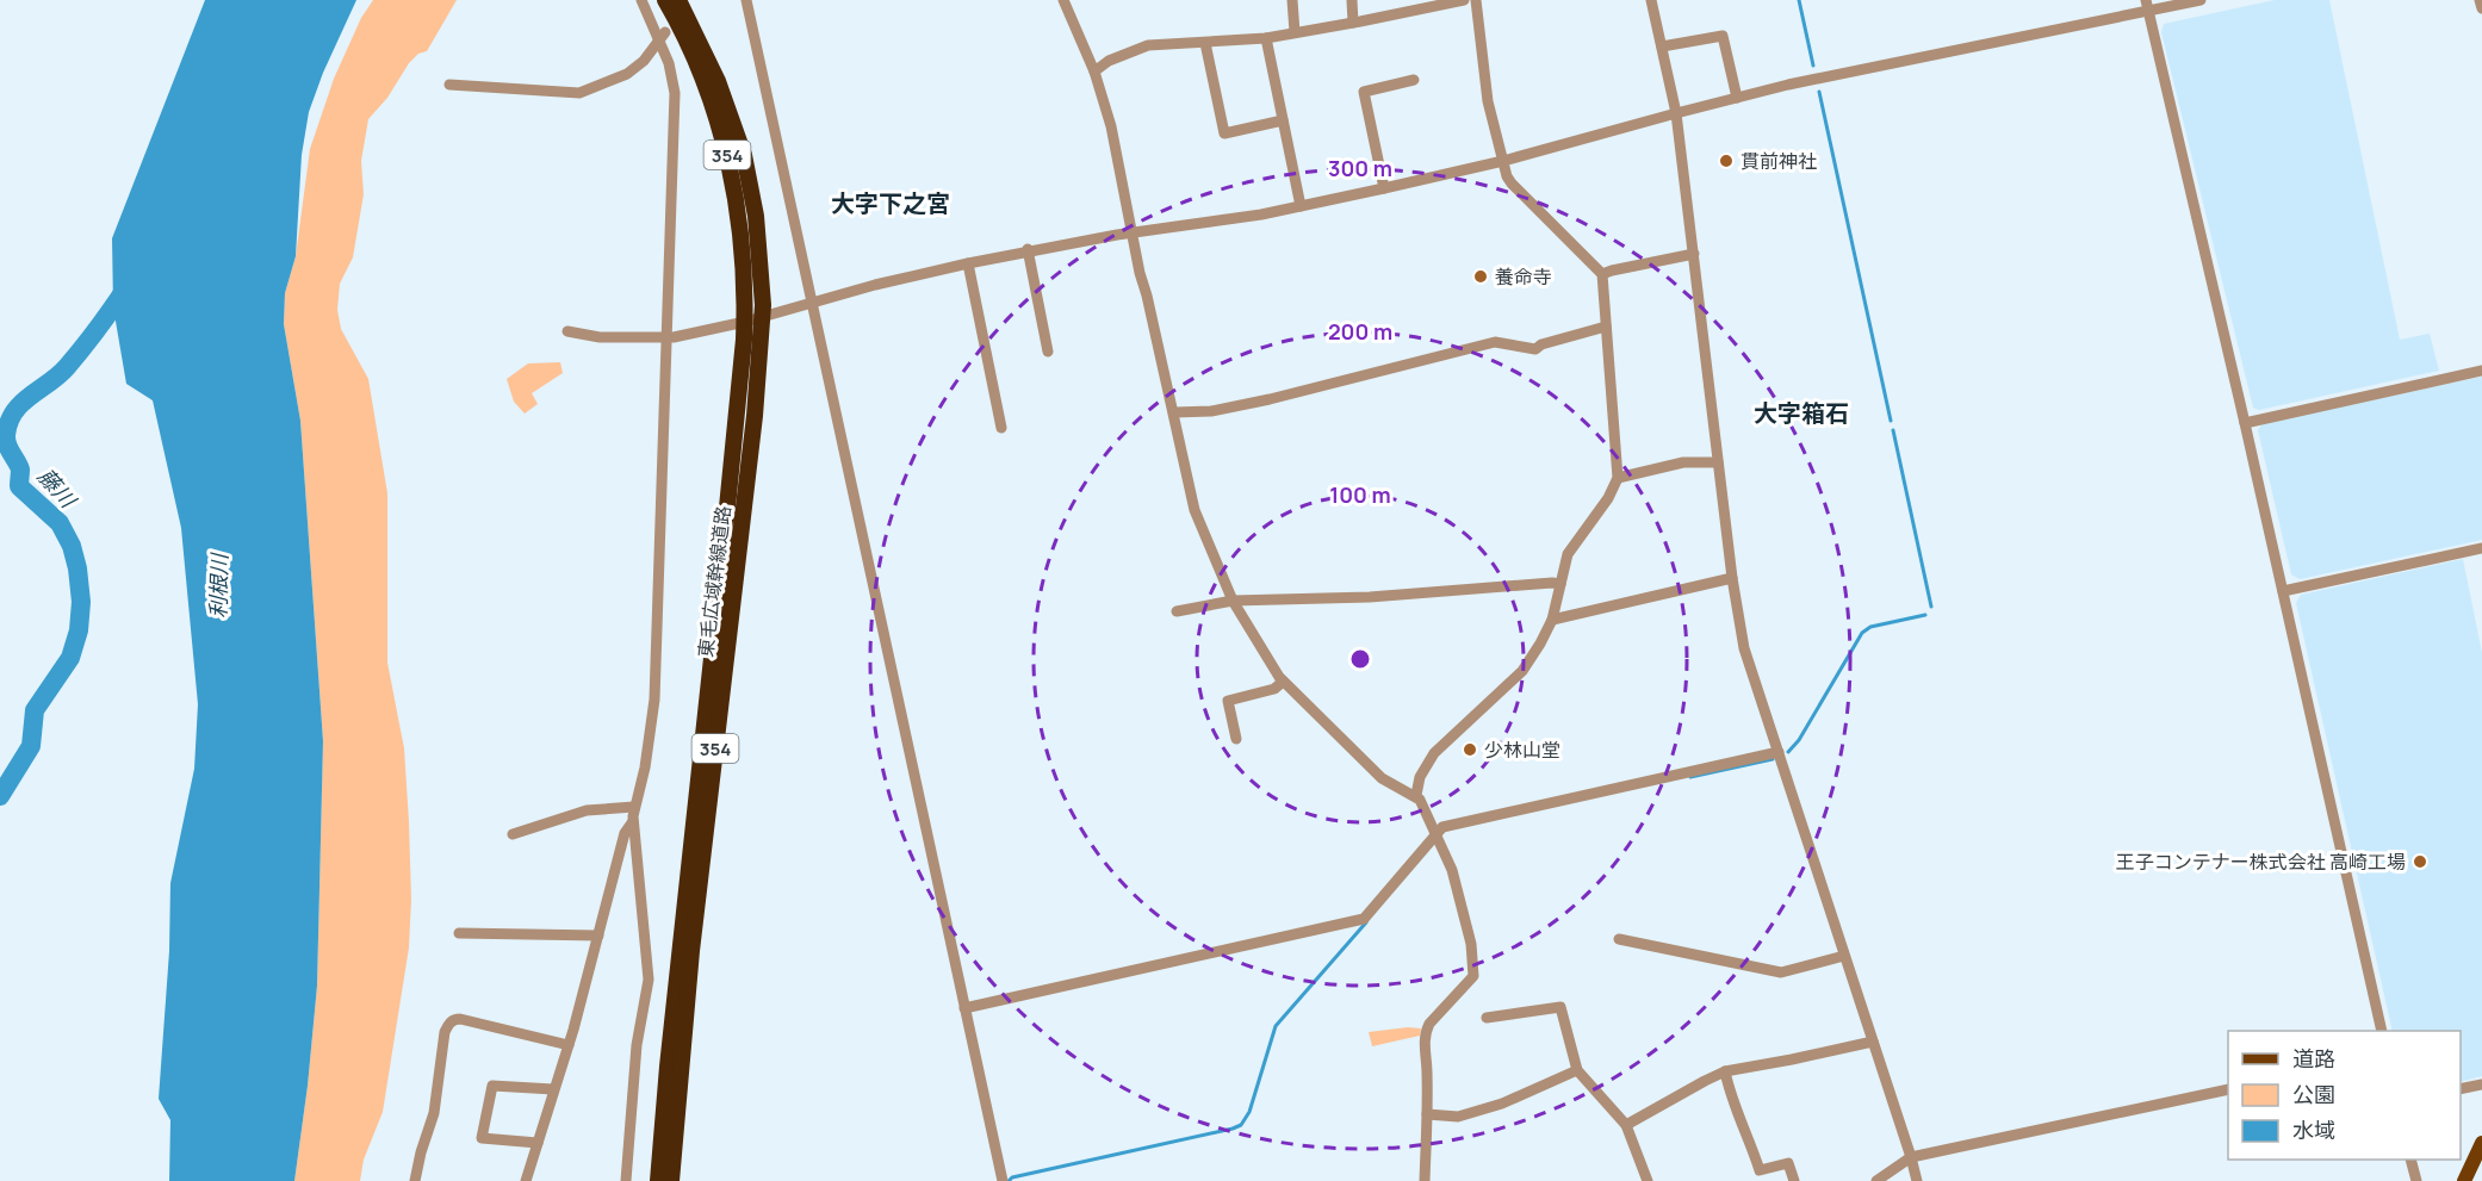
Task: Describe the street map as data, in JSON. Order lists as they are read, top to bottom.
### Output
{
  "streets": {
    "highway": ["354", "東毛広域幹線道路"]
  },
  "districts": ["大字下之宮", "大字箱石"],
  "water": ["藤川", "利根川"],
  "places": [
    "貫前神社",
    "養命寺",
    "少林山堂",
    "王子コンテナー株式会社 高崎工場"
  ],
  "legend": ["道路", "公園", "水域"],
  "rings": ["300 m", "200 m", "100 m"]
}
